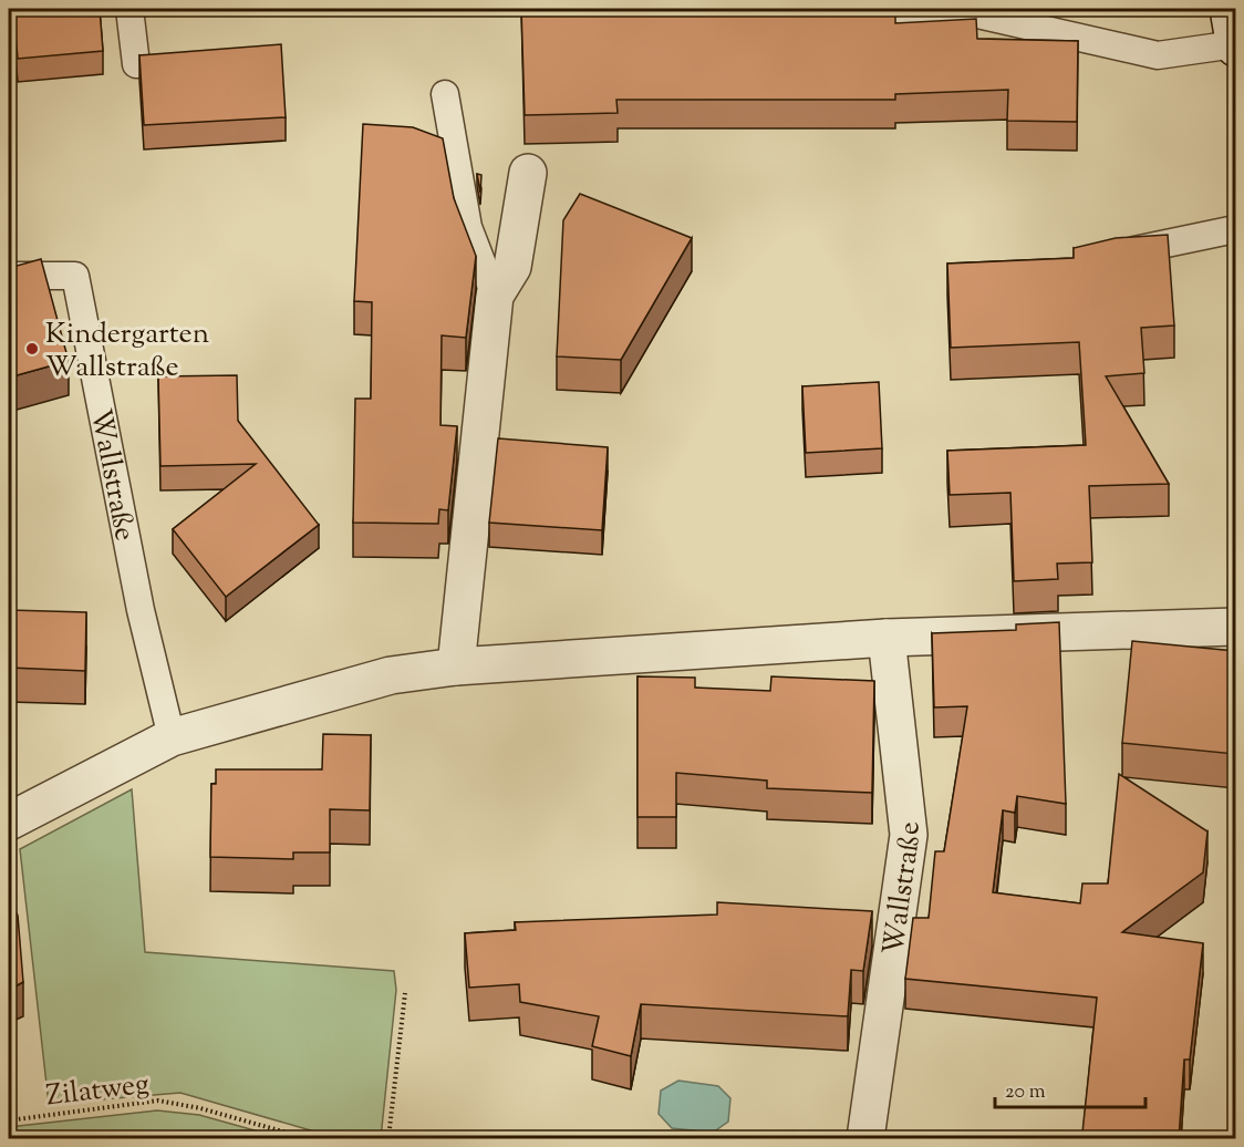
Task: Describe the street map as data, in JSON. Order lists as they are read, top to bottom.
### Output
{
  "streets": {
    "street": ["Wallstraße"],
    "path": ["Zilatweg"]
  },
  "places": ["Kindergarten Wallstraße"],
  "scale_bar": "20 m"
}
